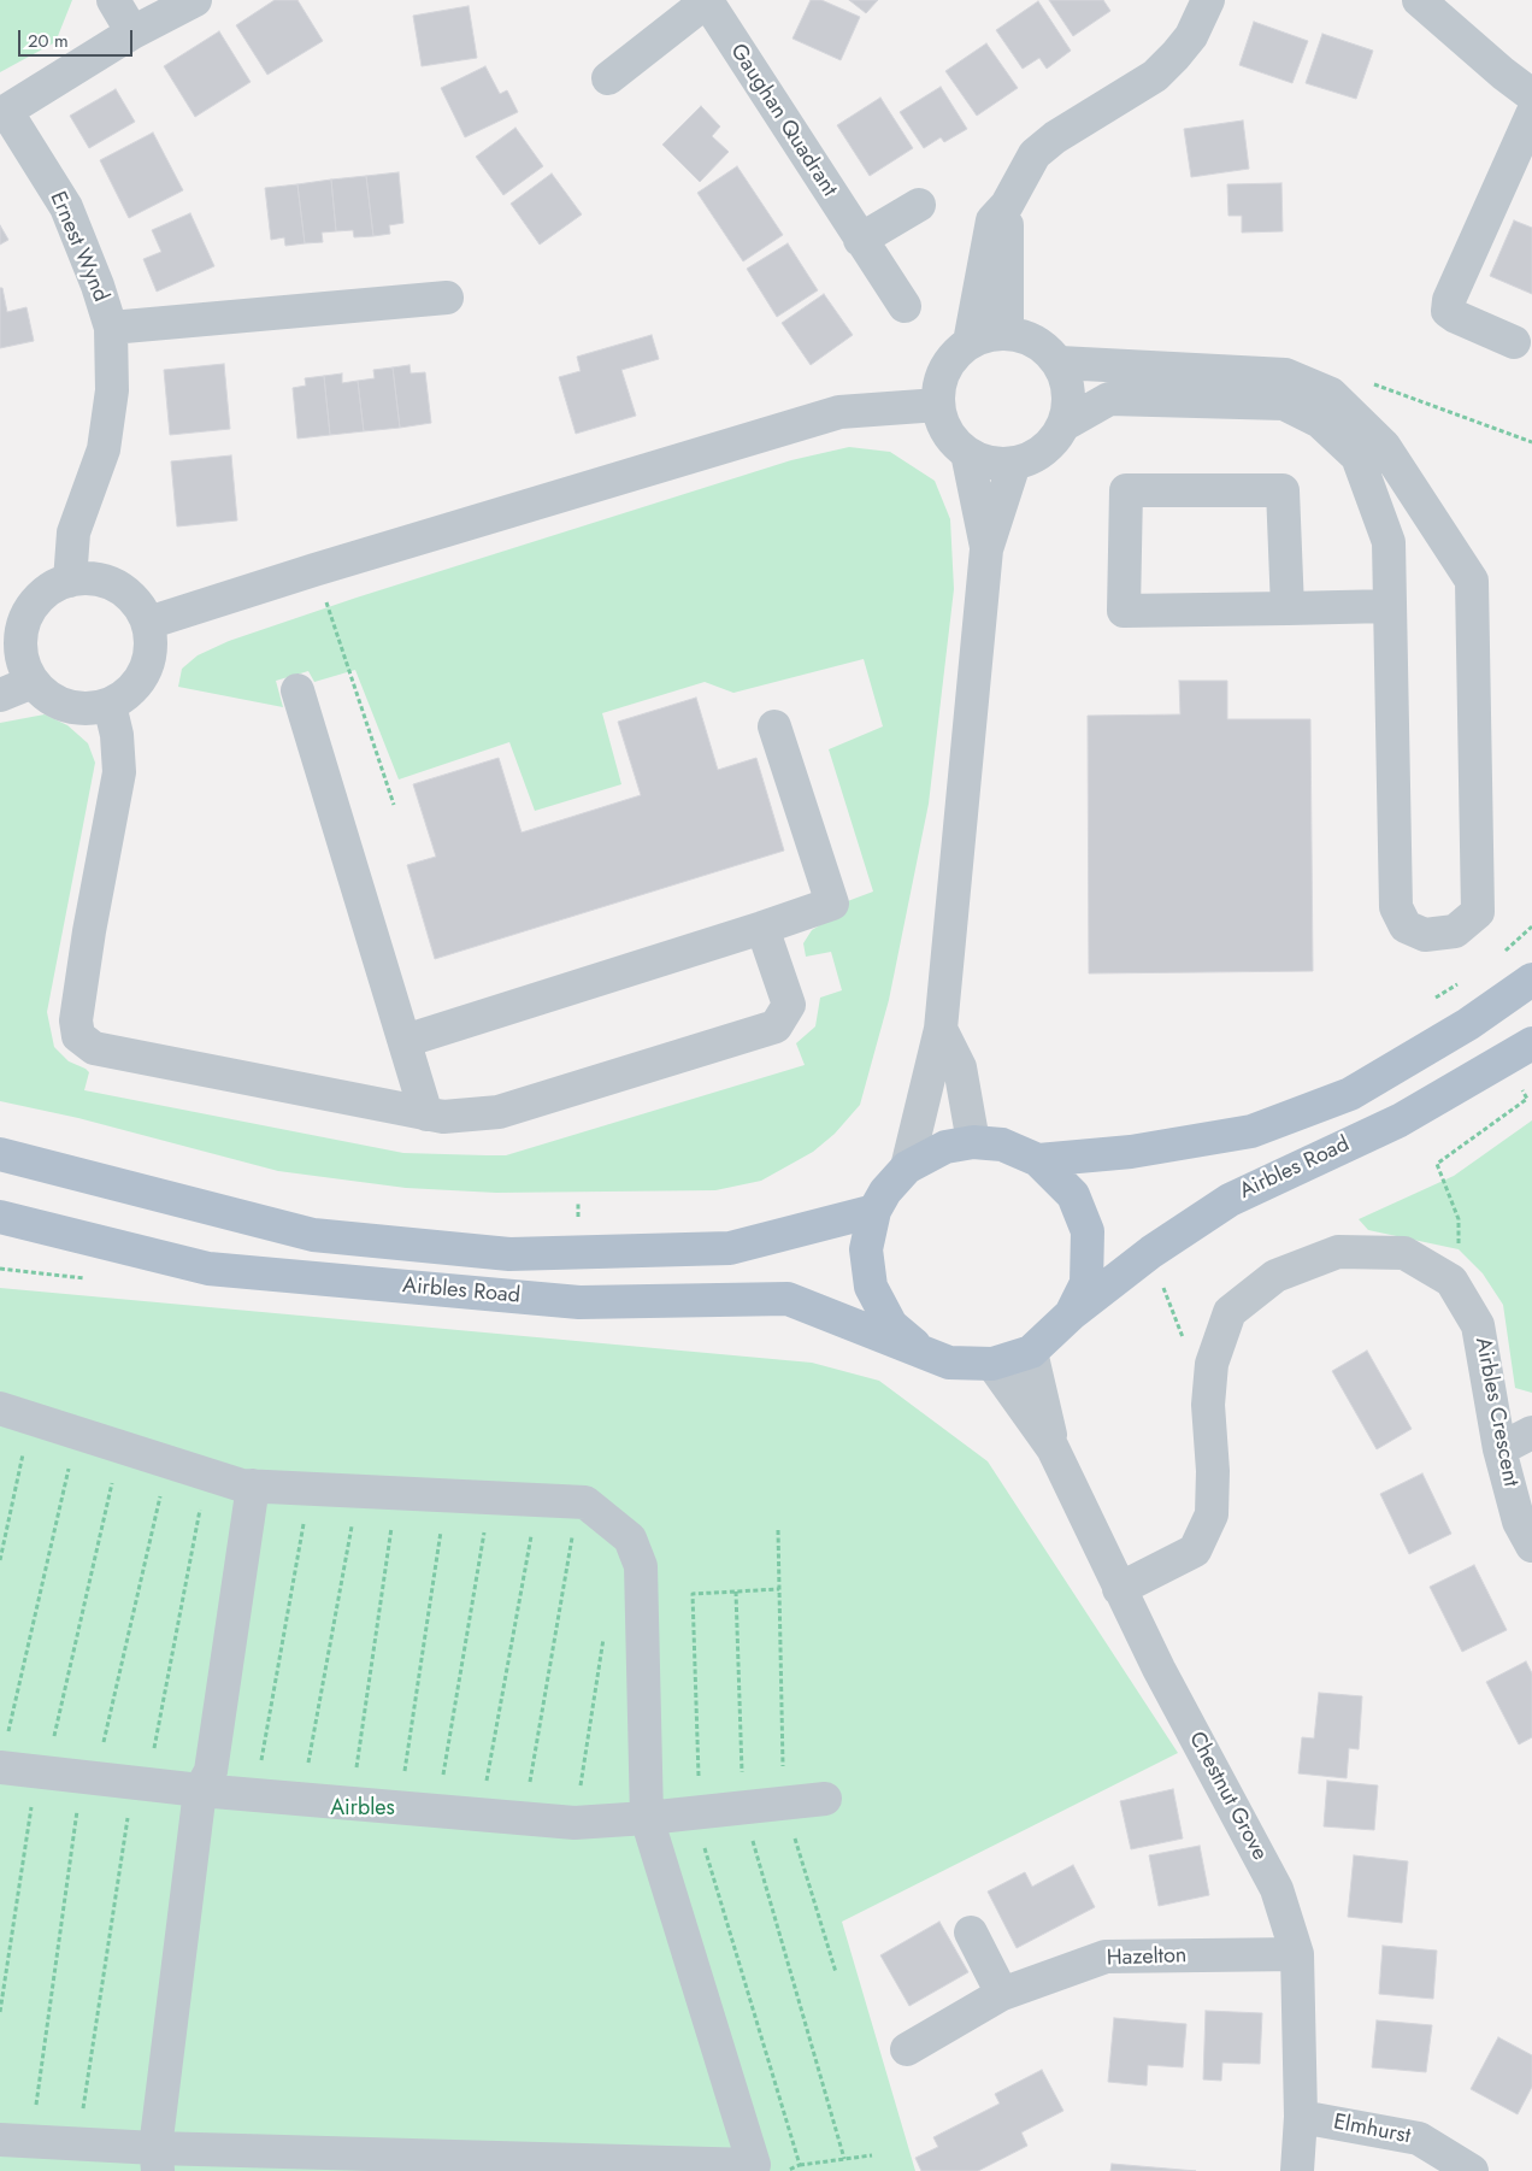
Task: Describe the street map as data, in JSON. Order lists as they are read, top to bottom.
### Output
{
  "streets": {
    "main road": ["Airbles Road"],
    "street": [
      "Gaughan Quadrant",
      "Ernest Wynd",
      "Airbles Crescent",
      "Chestnut Grove",
      "Hazelton",
      "Elmhurst"
    ]
  },
  "crossings": [
    ["Airbles Road", "Chestnut Grove"],
    ["Airbles Crescent", "Chestnut Grove"],
    ["Chestnut Grove", "Hazelton"],
    ["Chestnut Grove", "Elmhurst"]
  ],
  "parks": ["Airbles"],
  "scale_bar": "20 m"
}
